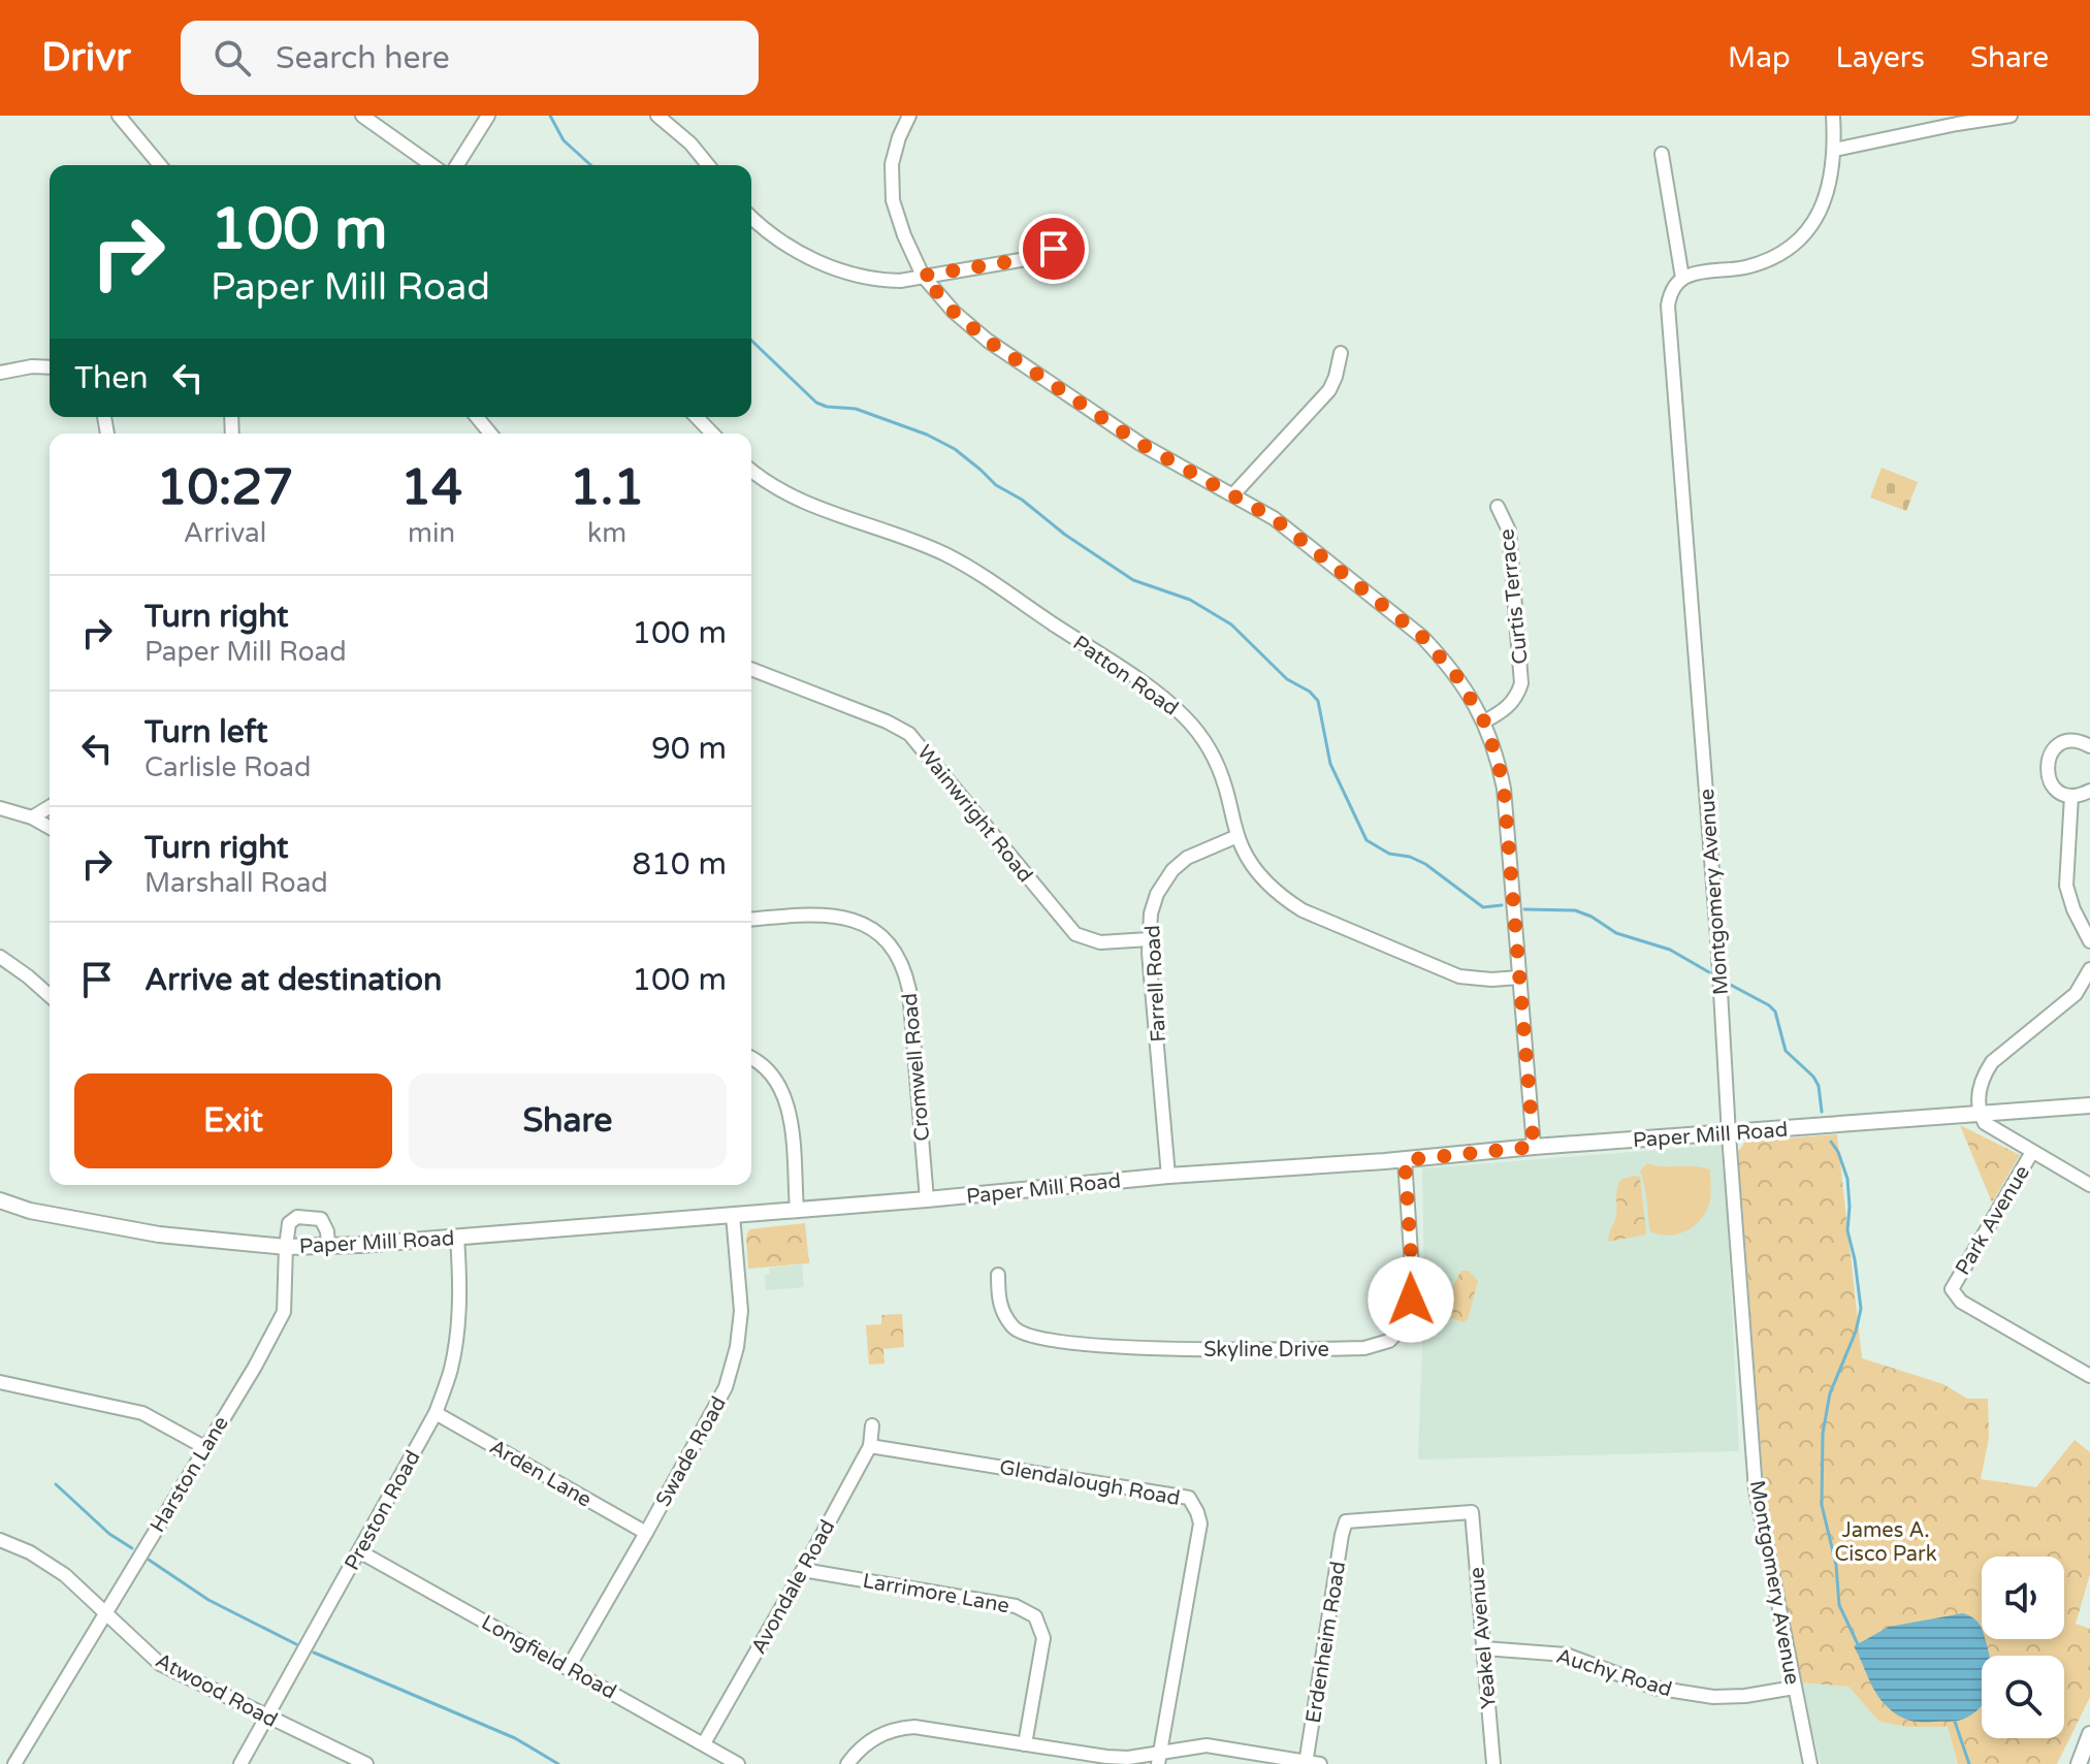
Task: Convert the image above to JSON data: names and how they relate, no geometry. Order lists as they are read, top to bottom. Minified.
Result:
{"streets":{"main road":["Paper Mill Road"],"street":["Curtis Terrace","Patton Road","Wainwright Road","Montgomery Avenue","Farrell Road","Cromwell Road","Park Avenue","Skyline Drive","Swade Road","Arden Lane","Harston Lane","Glendalough Road","Preston Road","Avondale Road","Larrimore Lane","Yeakel Avenue","Erdenheim Road","Longfield Road","Auchy Road","Atwood Road"]},"crossings":[["Patton Road","Farrell Road"],["Wainwright Road","Farrell Road"],["Montgomery Avenue","Paper Mill Road"],["Montgomery Avenue","Auchy Road"],["Farrell Road","Paper Mill Road"],["Cromwell Road","Paper Mill Road"],["Paper Mill Road","Skyline Drive"],["Paper Mill Road","Swade Road"],["Paper Mill Road","Harston Lane"],["Paper Mill Road","Preston Road"],["Swade Road","Arden Lane"],["Swade Road","Longfield Road"],["Arden Lane","Preston Road"],["Harston Lane","Atwood Road"],["Glendalough Road","Avondale Road"],["Preston Road","Longfield Road"],["Preston Road","Atwood Road"],["Avondale Road","Larrimore Lane"],["Avondale Road","Longfield Road"],["Yeakel Avenue","Erdenheim Road"],["Yeakel Avenue","Auchy Road"]],"parks":["James A. Cisco Park"],"page":{"header":"Drivr","search":"Search here","nav":["Map","Layers","Share"],"turn":["100 m","Paper Mill Road"],"then":"Then","eta":["10:27","Arrival","14","min","1.1","km"],"list":[{"name":"Turn right","note":"Paper Mill Road","value":"100 m"},{"name":"Turn left","note":"Carlisle Road","value":"90 m"},{"name":"Turn right","note":"Marshall Road","value":"810 m"},{"name":"Arrive at destination","value":"100 m"}],"buttons":["Exit","Share"]}}
